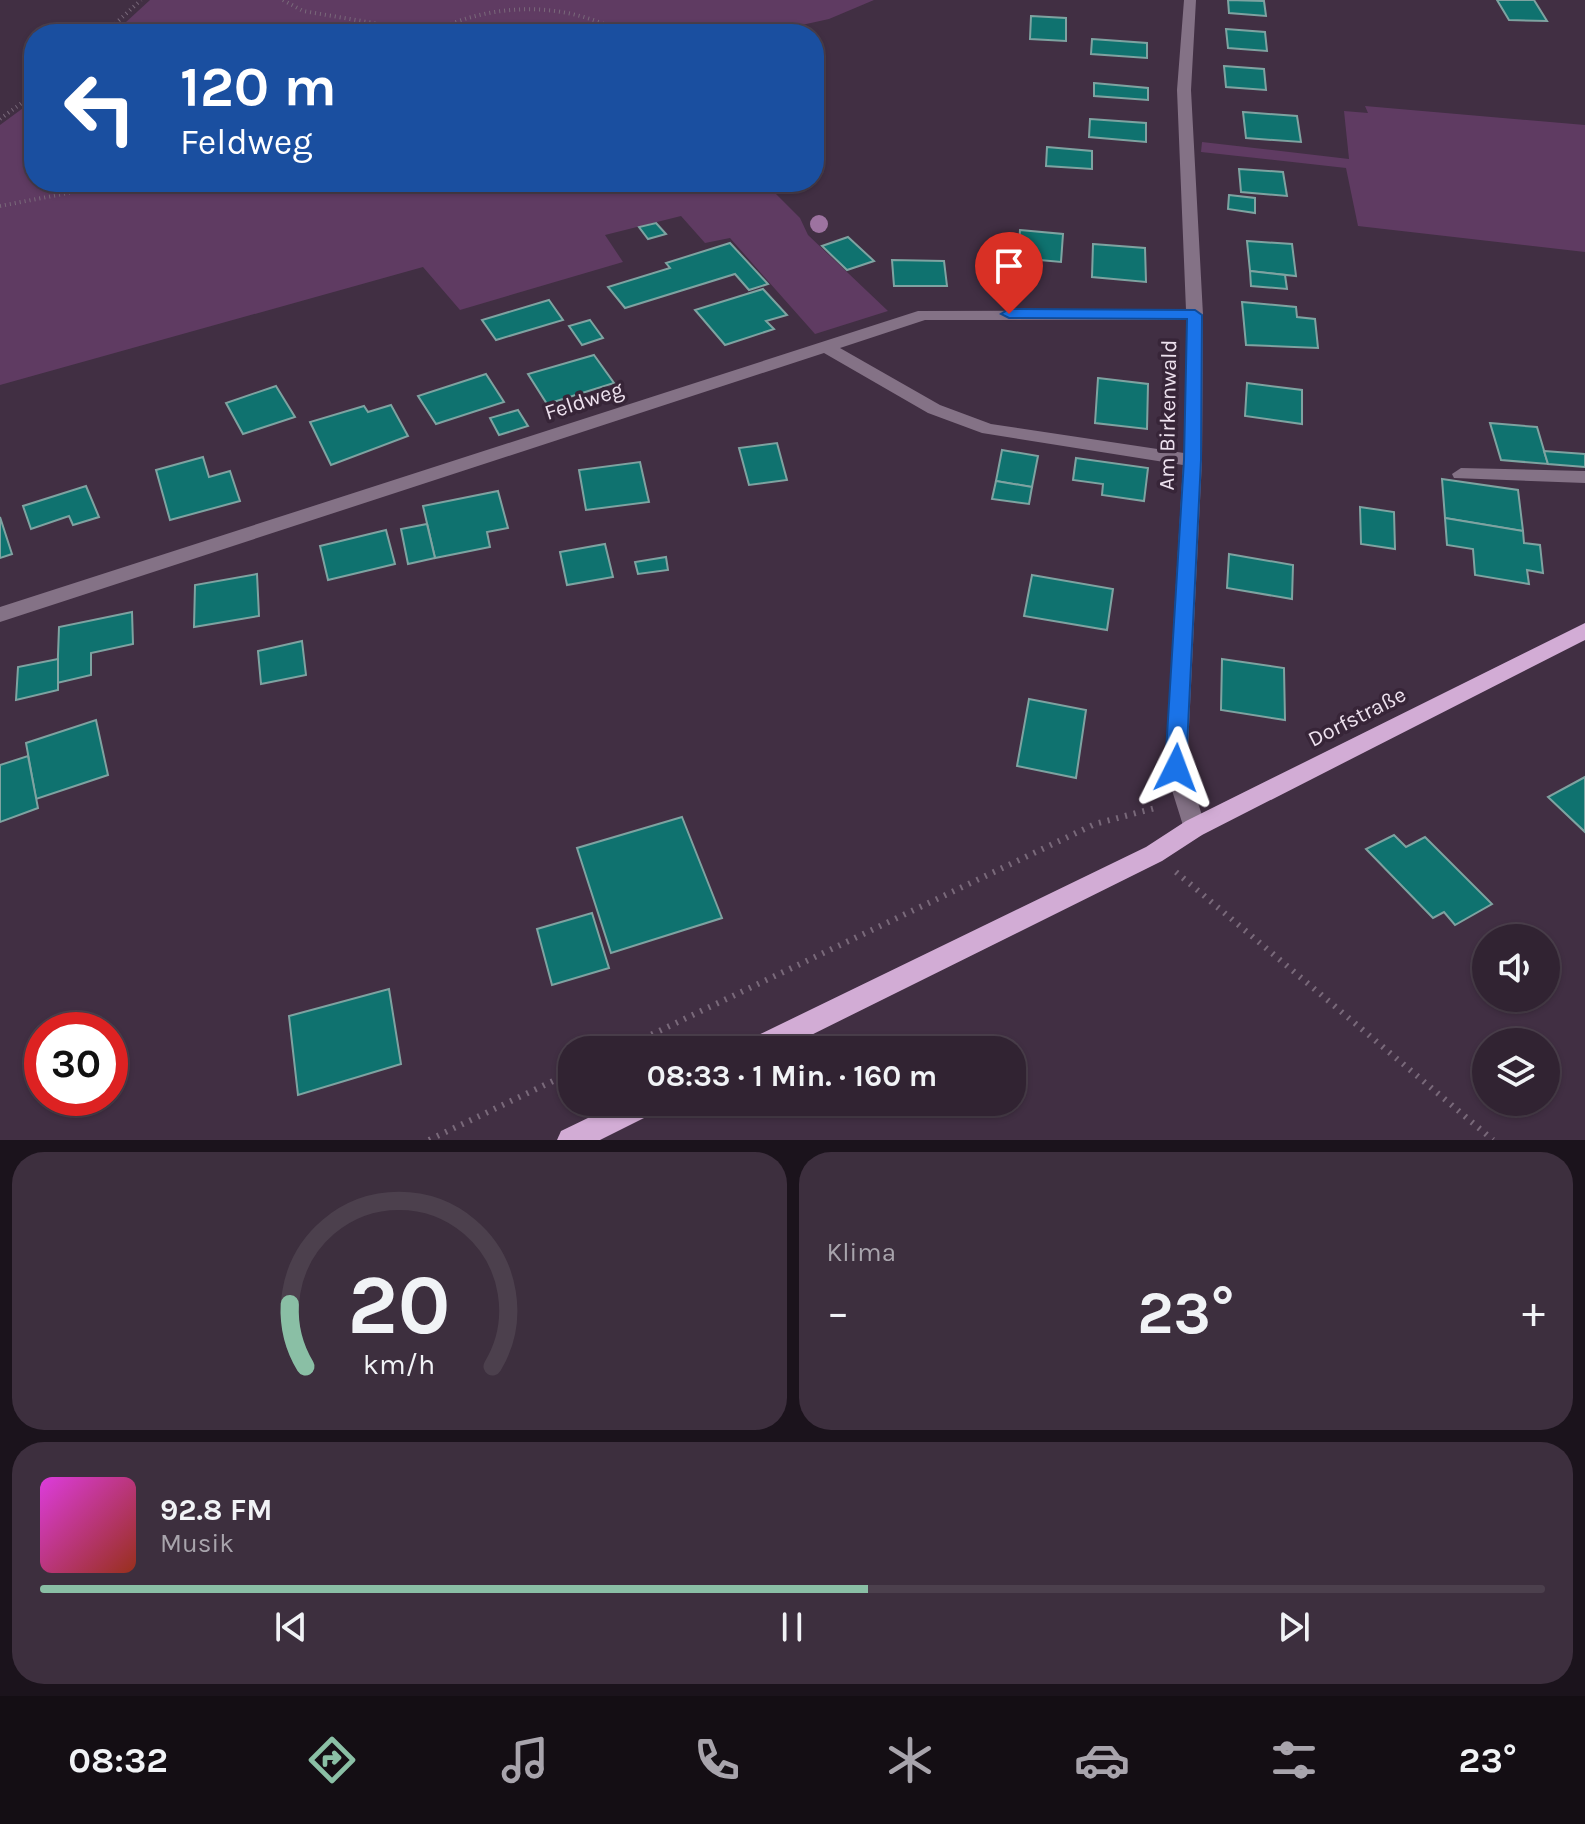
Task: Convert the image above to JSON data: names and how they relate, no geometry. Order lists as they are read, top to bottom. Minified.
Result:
{"streets":{"main road":["Dorfstraße"],"street":["Feldweg","Am Birkenwald"]},"crossings":[["Feldweg","Am Birkenwald"],["Am Birkenwald","Dorfstraße"]],"page":{"turn":["120 m","Feldweg"],"limit":"30","trip":"08:33 · 1 Min. · 160 m","tile":"Klima","heat":["−","23°","+"],"song":["92.8 FM","Musik"],"tabs":["08:32","23°"],"gauge":["20","km/h"]}}
